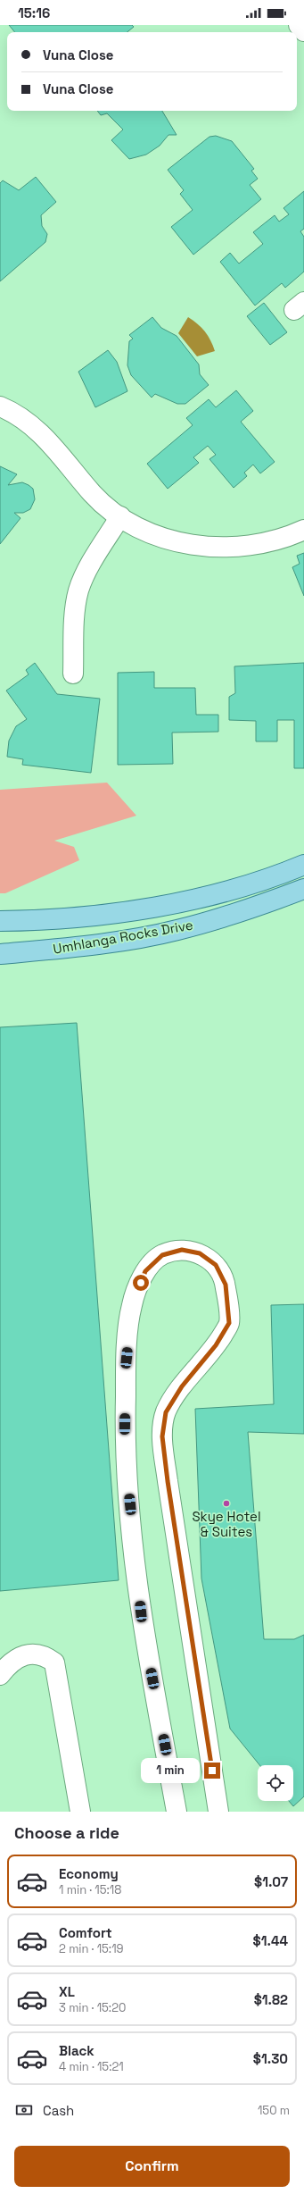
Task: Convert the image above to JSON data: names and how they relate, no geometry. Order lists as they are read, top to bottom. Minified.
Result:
{"streets":{"main road":["Umhlanga Rocks Drive"]},"places":["Skye Hotel & Suites"],"page":{"status":"15:16","banner":["Vuna Close","Vuna Close"],"bubble":"1 min","heading":"Choose a ride","list":[{"name":"Economy","note":"1 min · 15:18","value":"$1.07"},{"name":"Comfort","note":"2 min · 15:19","value":"$1.44"},{"name":"XL","note":"3 min · 15:20","value":"$1.82"},{"name":"Black","note":"4 min · 15:21","value":"$1.30"}],"pay":["Cash","150 m"],"buttons":"Confirm"}}
